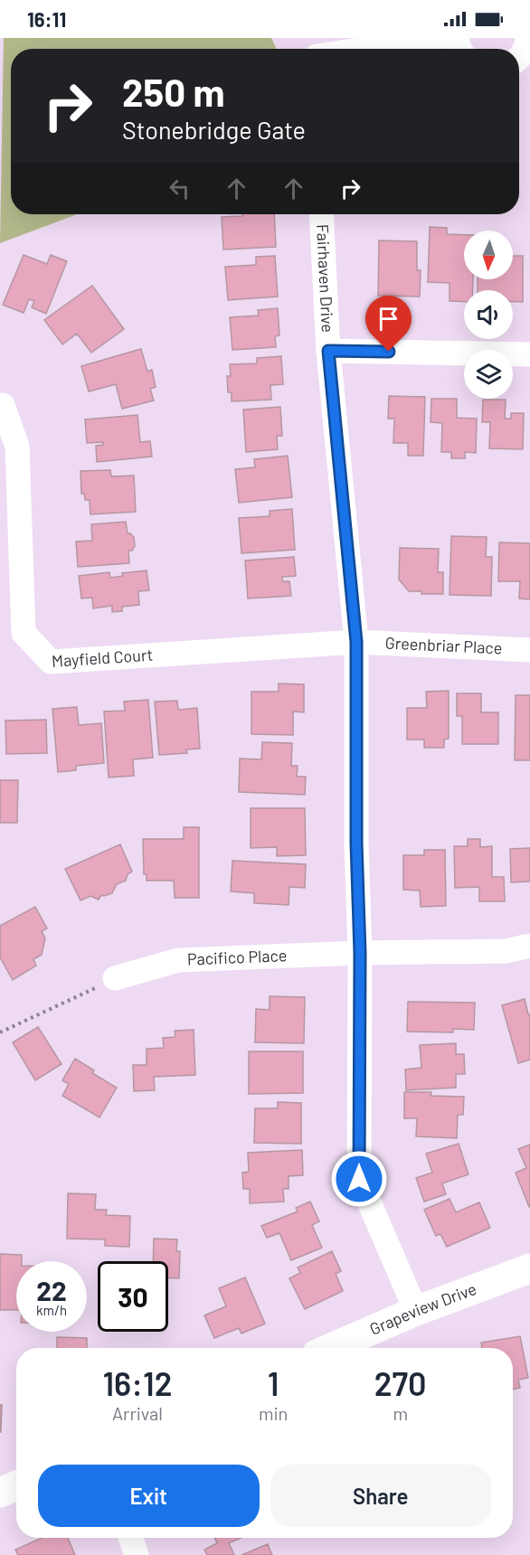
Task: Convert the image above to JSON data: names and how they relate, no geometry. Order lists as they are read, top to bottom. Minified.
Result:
{"streets":{"street":["Fairhaven Drive","Greenbriar Place","Mayfield Court","Pacifico Place","Grapeview Drive"]},"crossings":[["Fairhaven Drive","Greenbriar Place"],["Fairhaven Drive","Mayfield Court"],["Fairhaven Drive","Pacifico Place"],["Fairhaven Drive","Grapeview Drive"],["Greenbriar Place","Mayfield Court"]],"north":"bottom","page":{"status":"16:11","turn":["250 m","Stonebridge Gate"],"speed":"22 km/h","limit":"30","eta":["16:12","Arrival","1","min","270","m"],"buttons":["Exit","Share"]}}
